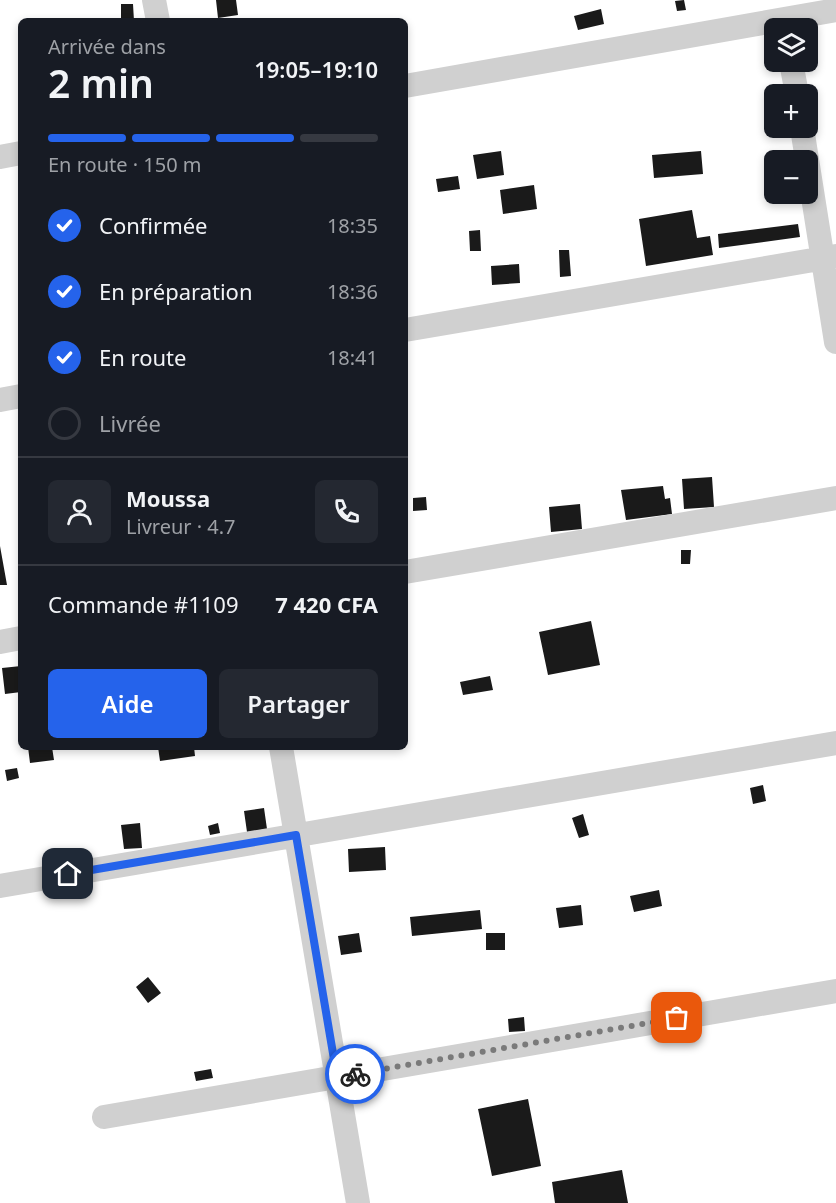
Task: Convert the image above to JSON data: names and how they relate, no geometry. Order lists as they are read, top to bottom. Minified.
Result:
{"page":{"map_buttons":["+","−"],"heading":["2 min","Arrivée dans","19:05–19:10"],"panel":["Moussa","Livreur · 4.7","Commande #1109","7 420 CFA"],"bar":"En route · 150 m","list":[["Confirmée","18:35"],["En préparation","18:36"],["En route","18:41"],"Livrée"],"buttons":["Aide","Partager"]}}
